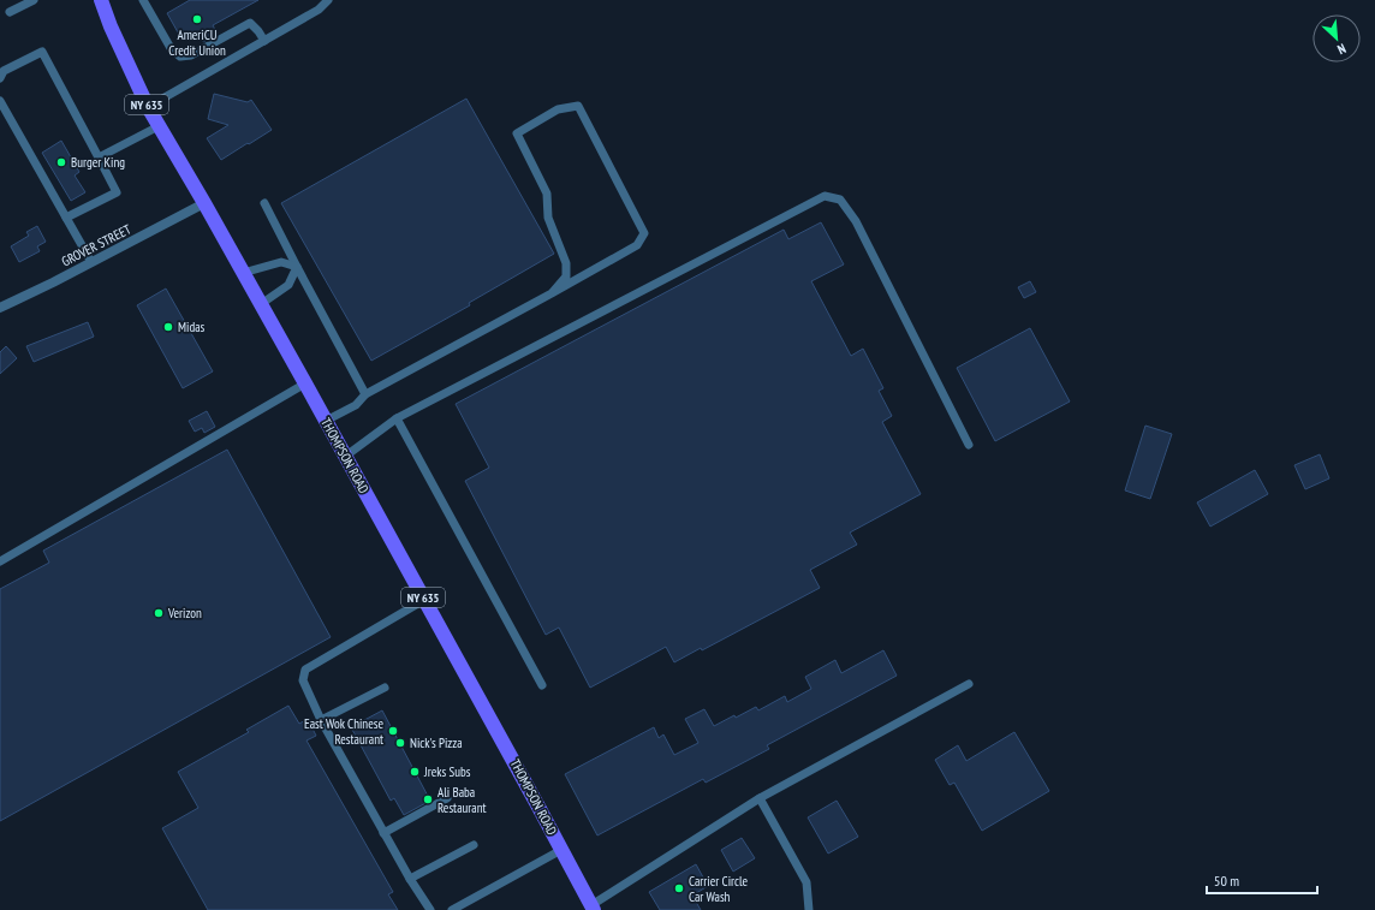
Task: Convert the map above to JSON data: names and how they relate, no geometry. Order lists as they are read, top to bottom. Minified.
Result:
{"streets":{"main road":["NY 635","THOMPSON ROAD"],"street":["GROVER STREET"]},"crossings":[["GROVER STREET","THOMPSON ROAD"]],"places":["AmeriCU Credit Union","Burger King","Midas","Verizon","East Wok Chinese Restaurant","Nick's Pizza","Jreks Subs","Ali Baba Restaurant","Carrier Circle Car Wash"],"scale_bar":"50 m","north":"bottom right"}
